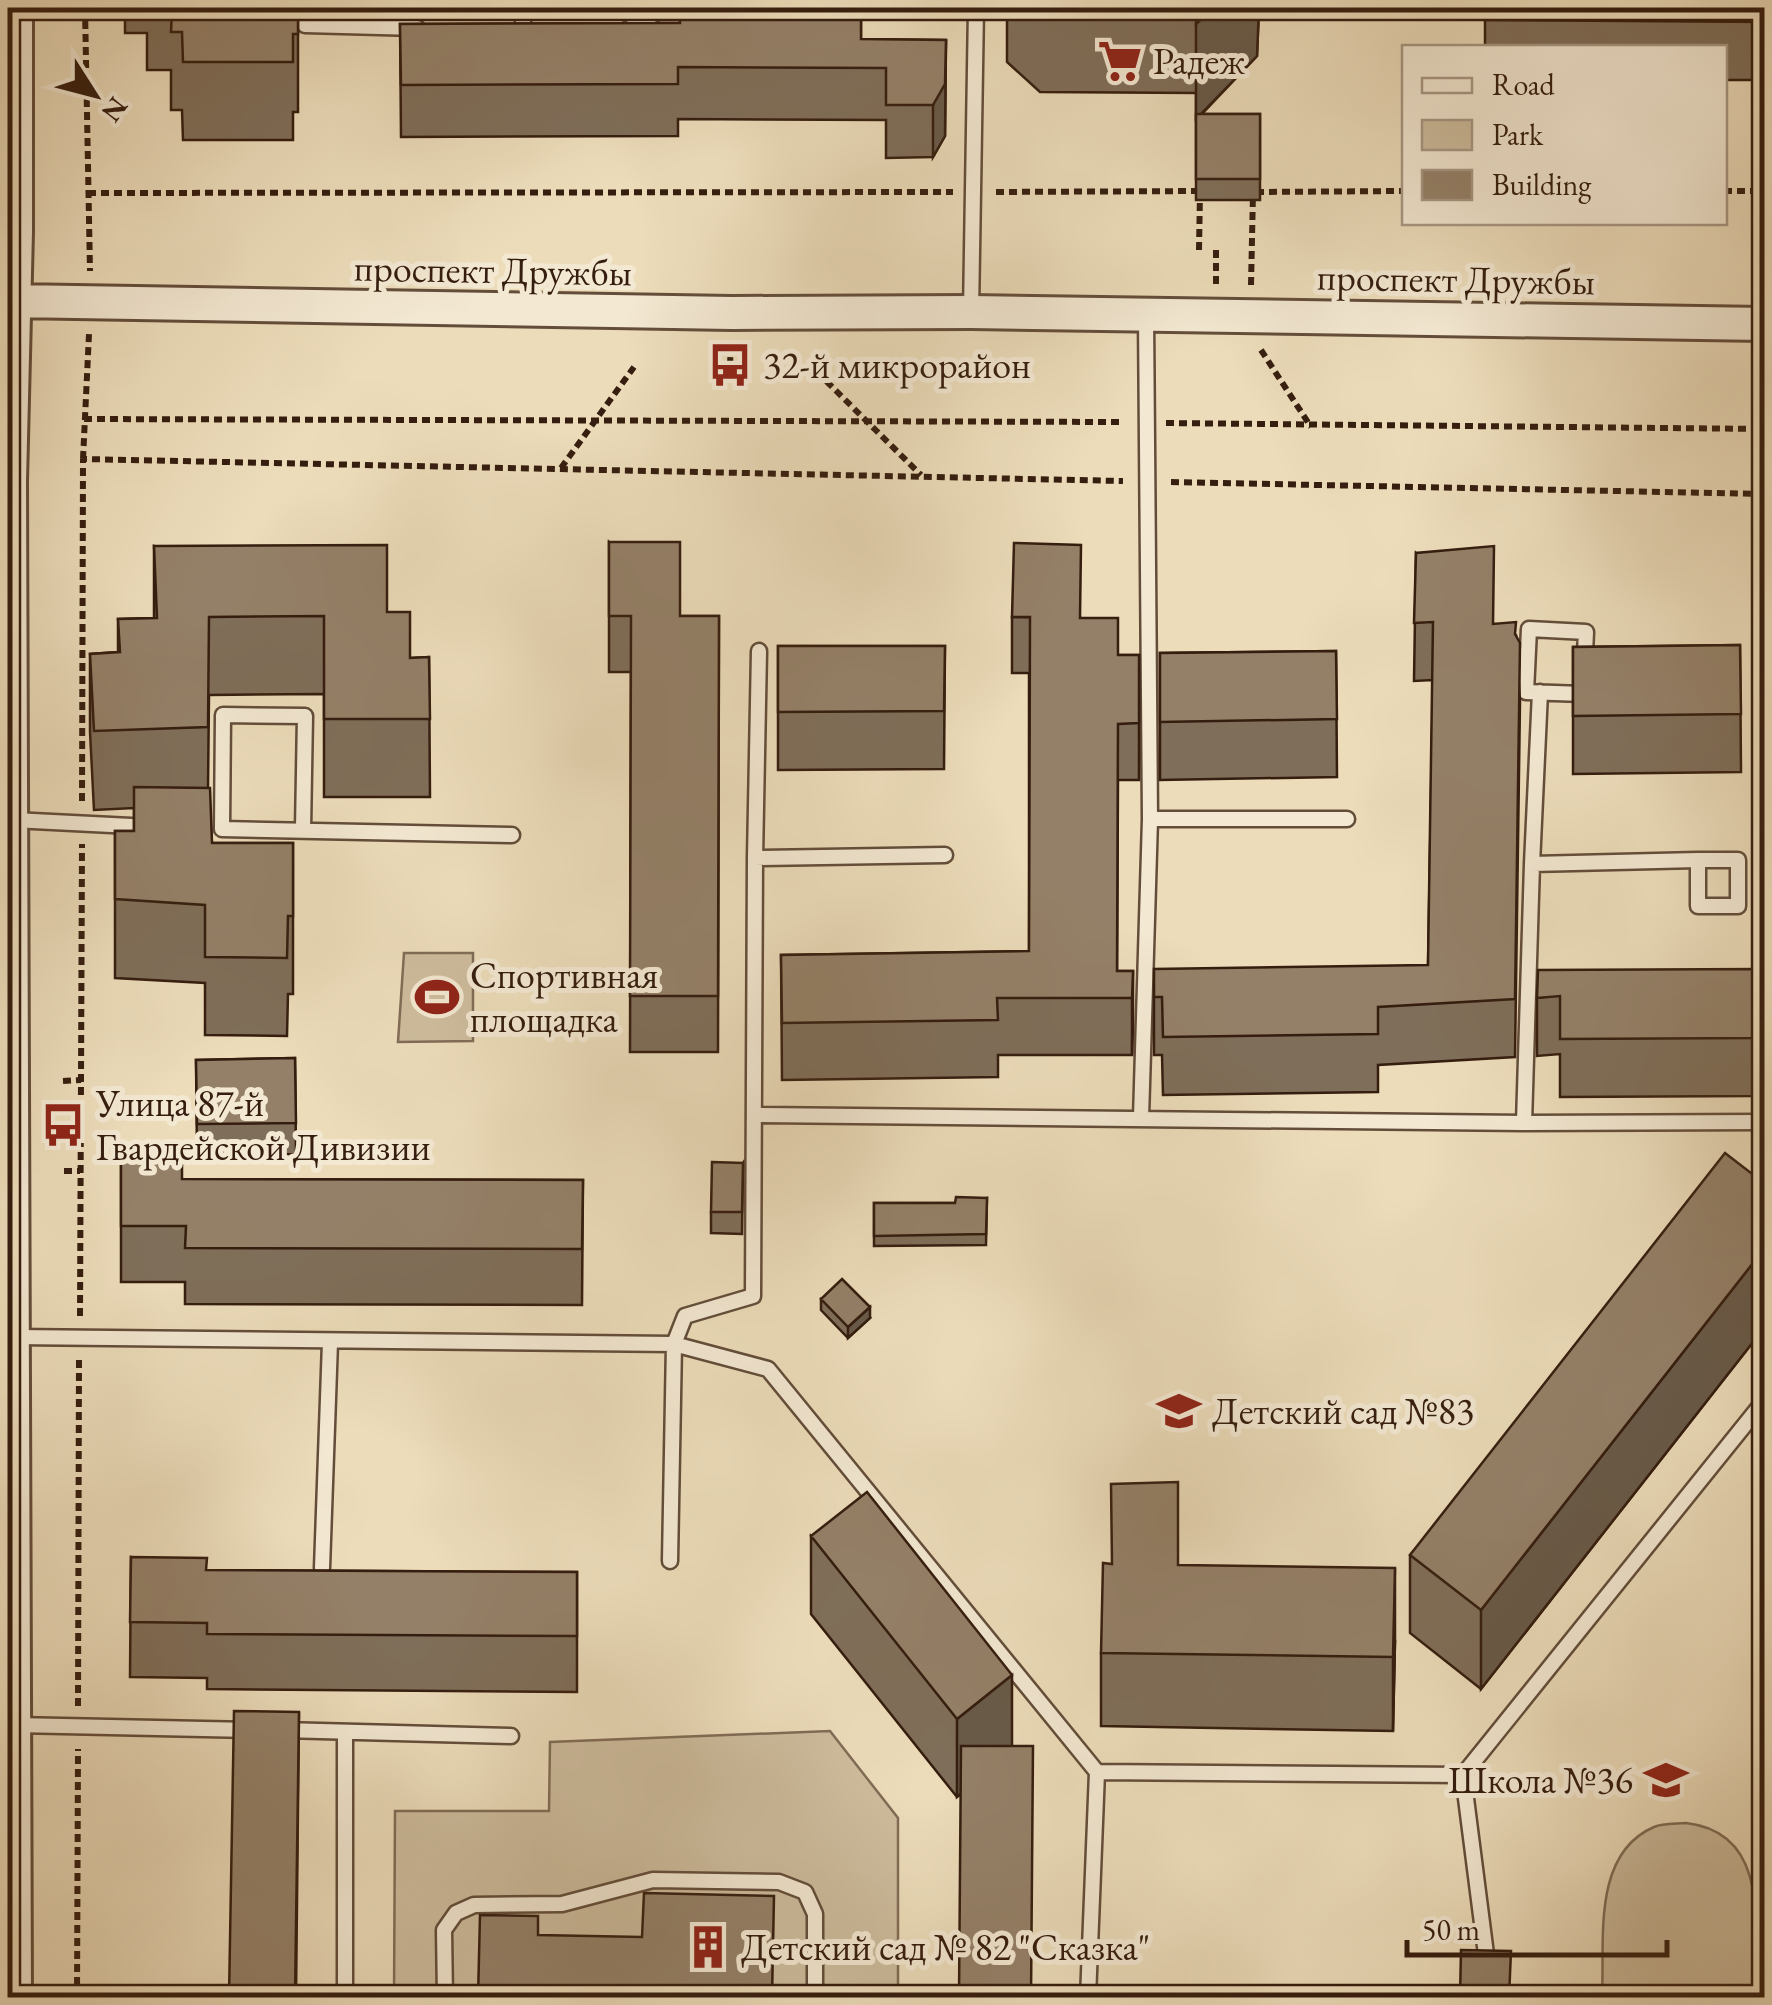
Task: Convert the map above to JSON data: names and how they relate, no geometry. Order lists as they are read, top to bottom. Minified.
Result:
{"streets":{"street":["проспект Дружбы"]},"places":{"supermarket":["Радеж"],"bus stop":["32-й микрорайон","Улица 87-й Гвардейской Дивизии"],"sports":["Спортивная площадка"],"school or university":["Детский сад №83","Школа №36"],"building":["Детский сад № 82 \"Сказка\""]},"legend":["Road","Park","Building"],"scale_bar":"50 m","north":"bottom right"}
